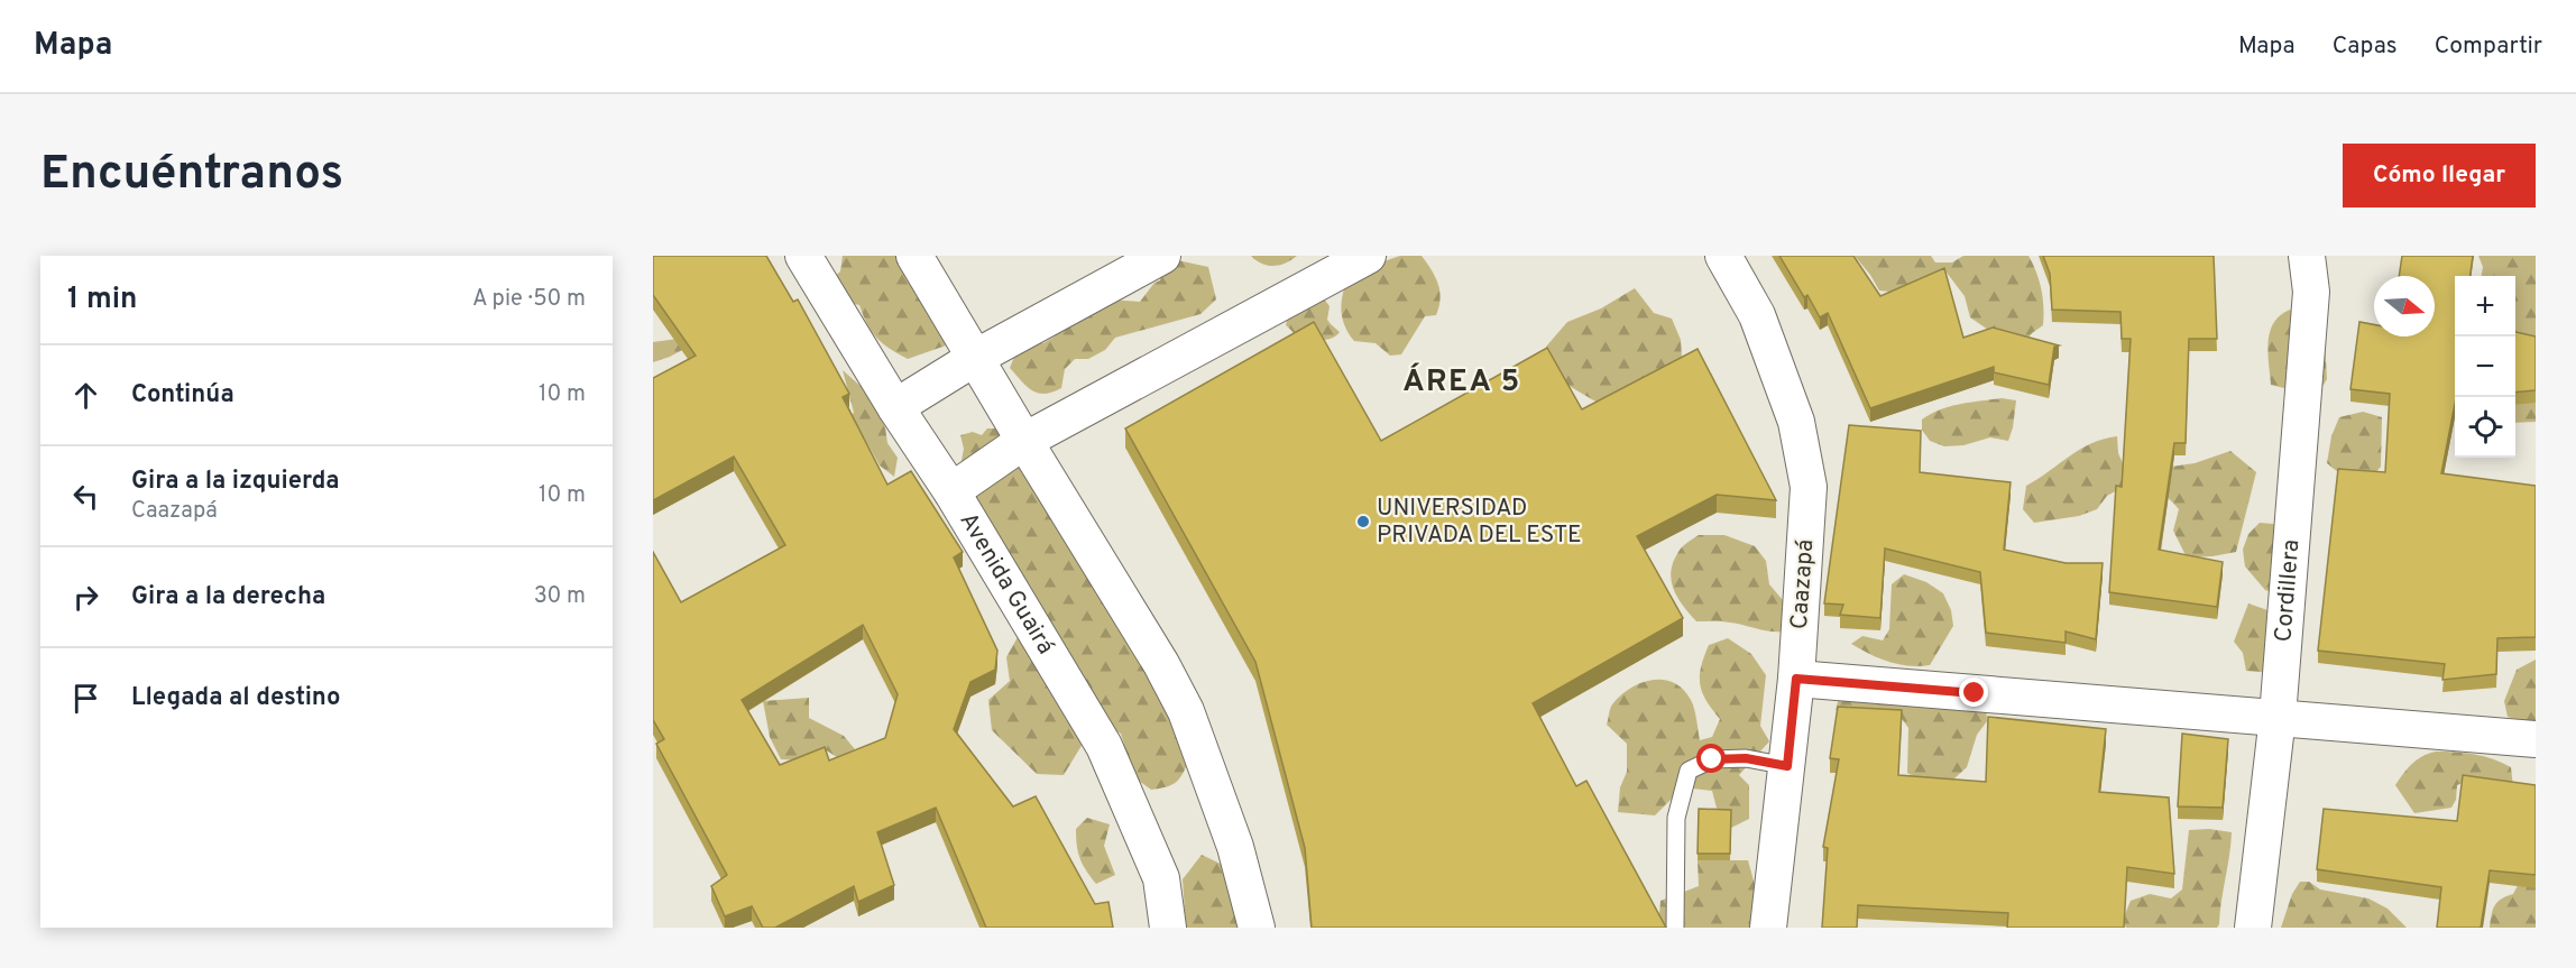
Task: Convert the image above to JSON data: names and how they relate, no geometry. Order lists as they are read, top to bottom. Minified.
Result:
{"streets":{"street":["Avenida Guairá","Caazapá","Cordillera"]},"districts":["ÁREA 5"],"places":["UNIVERSIDAD PRIVADA DEL ESTE"],"north":"right","page":{"header":"Mapa","nav":["Mapa","Capas","Compartir"],"buttons":"Cómo llegar","title":"Encuéntranos","heading":["1 min","A pie · 50 m"],"map_buttons":["+","−"],"list":[["Continúa","10 m"],["Gira a la izquierda","Caazapá","10 m"],["Gira a la derecha","30 m"],"Llegada al destino"]}}
